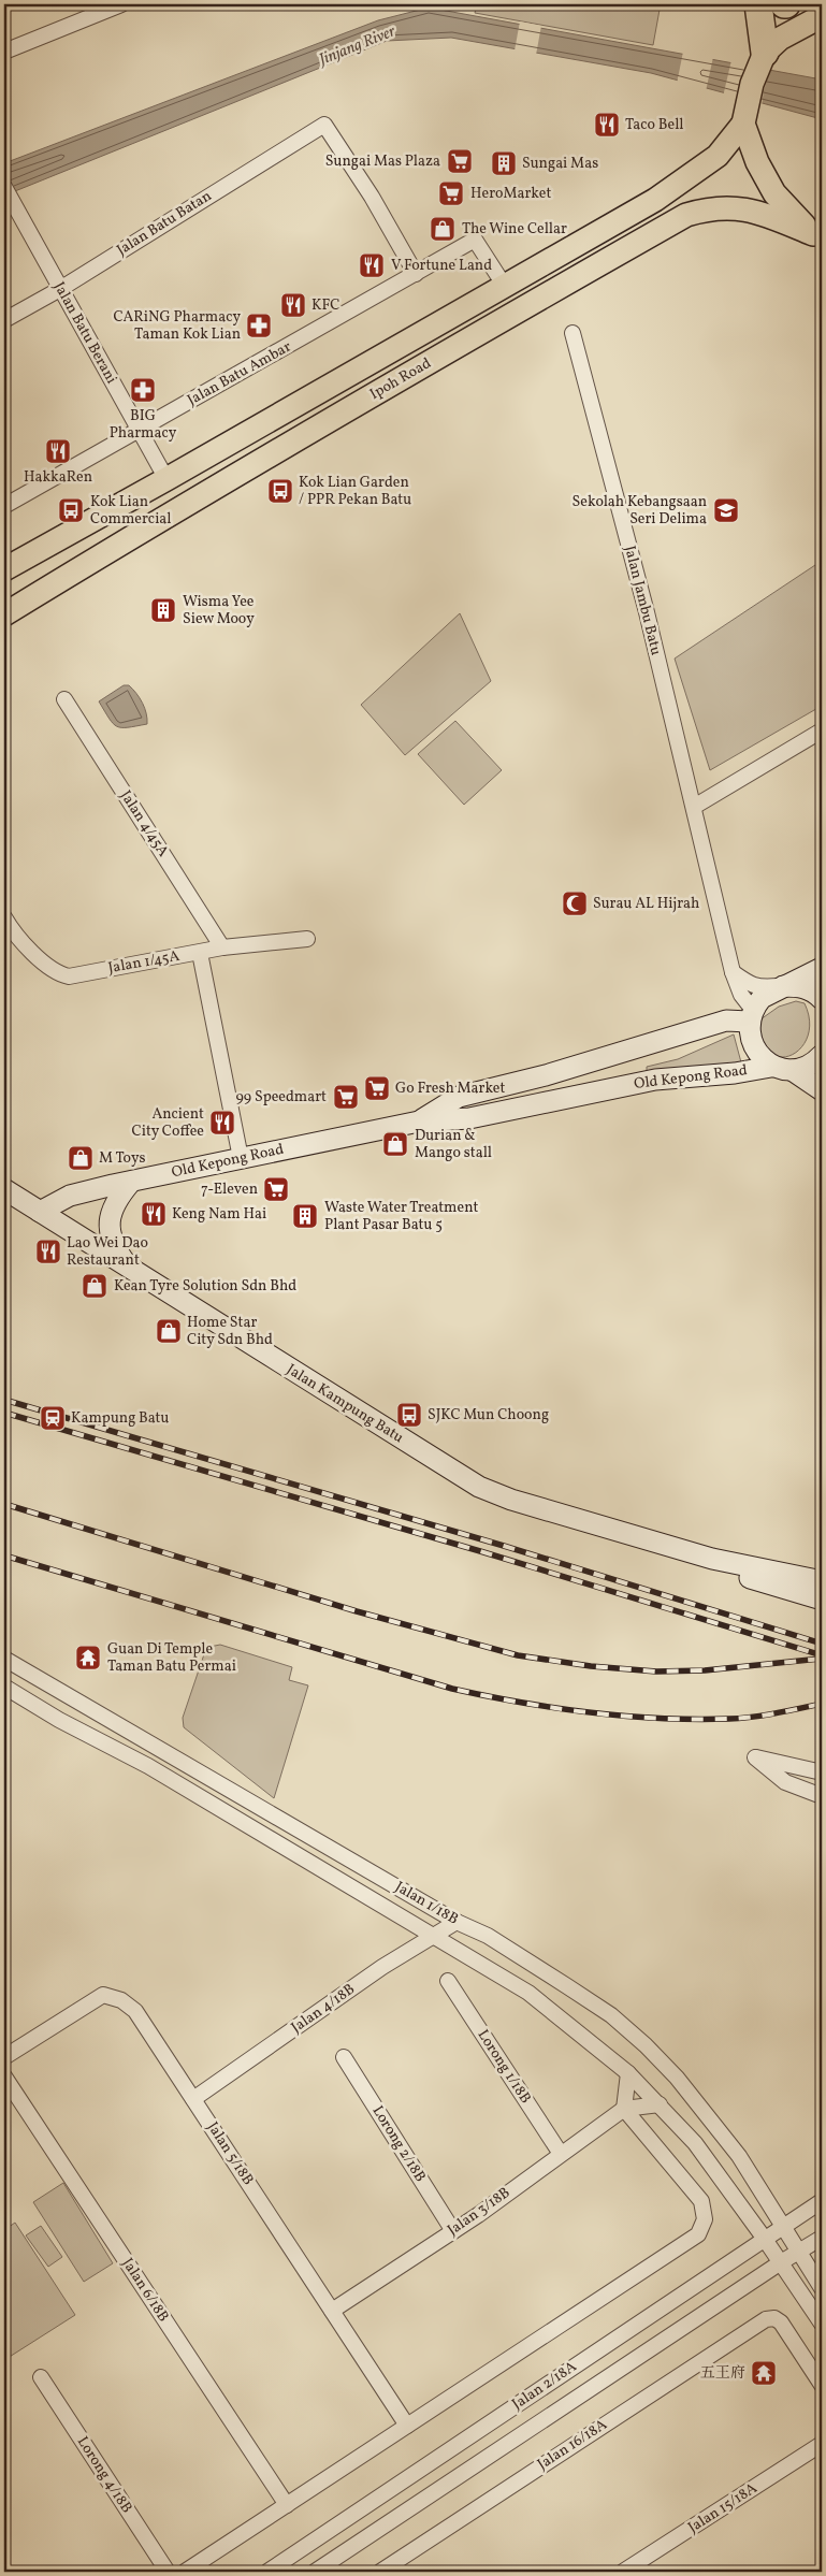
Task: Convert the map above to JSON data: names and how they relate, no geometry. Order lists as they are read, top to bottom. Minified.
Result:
{"streets":{"main road":["Ipoh Road"],"street":["Jalan Batu Batan","Jalan Batu Berani","Jalan Batu Ambar","Jalan Jambu Batu","Jalan 4/45A","Jalan 1/45A","Old Kepong Road","Jalan Kampung Batu","Jalan 1/18B","Jalan 4/18B","Lorong 1/18B","Lorong 2/18B","Jalan 5/18B","Jalan 3/18B","Jalan 6/18B","Jalan 2/18A","Jalan 16/18A","Lorong 4/18B","Jalan 15/18A"]},"crossings":[["Jalan Batu Batan","Jalan Batu Berani"],["Jalan Batu Batan","Jalan Batu Ambar"],["Jalan Batu Berani","Jalan Batu Ambar"],["Jalan Batu Berani","Ipoh Road"],["Jalan Batu Ambar","Ipoh Road"],["Jalan Jambu Batu","Old Kepong Road"],["Jalan 4/45A","Jalan 1/45A"],["Old Kepong Road","Jalan Kampung Batu"],["Jalan 1/18B","Jalan 4/18B"],["Jalan 1/18B","Jalan 2/18A"],["Jalan 4/18B","Jalan 5/18B"],["Lorong 1/18B","Jalan 3/18B"],["Lorong 2/18B","Jalan 3/18B"],["Jalan 5/18B","Jalan 3/18B"]],"water":["Jinjang River"],"places":{"restaurant":["Taco Bell","V Fortune Land","KFC","HakkaRen","Ancient City Coffee","Keng Nam Hai","Lao Wei Dao Restaurant"],"supermarket":["Sungai Mas Plaza","HeroMarket","Go Fresh Market","99 Speedmart","7-Eleven"],"building":["Sungai Mas","Wisma Yee Siew Mooy","Waste Water Treatment Plant Pasar Batu 5"],"shop":["The Wine Cellar","Durian & Mango stall","M Toys","Kean Tyre Solution Sdn Bhd","Home Star City Sdn Bhd"],"pharmacy":["CARiNG Pharmacy Taman Kok Lian","BIG Pharmacy"],"bus stop":["Kok Lian Garden / PPR Pekan Batu","Kok Lian Commercial","SJKC Mun Choong"],"school or university":["Sekolah Kebangsaan Seri Delima"],"mosque":["Surau AL Hijrah"],"station":["Kampung Batu"],"temple":["Guan Di Temple Taman Batu Permai","五王府"]}}
